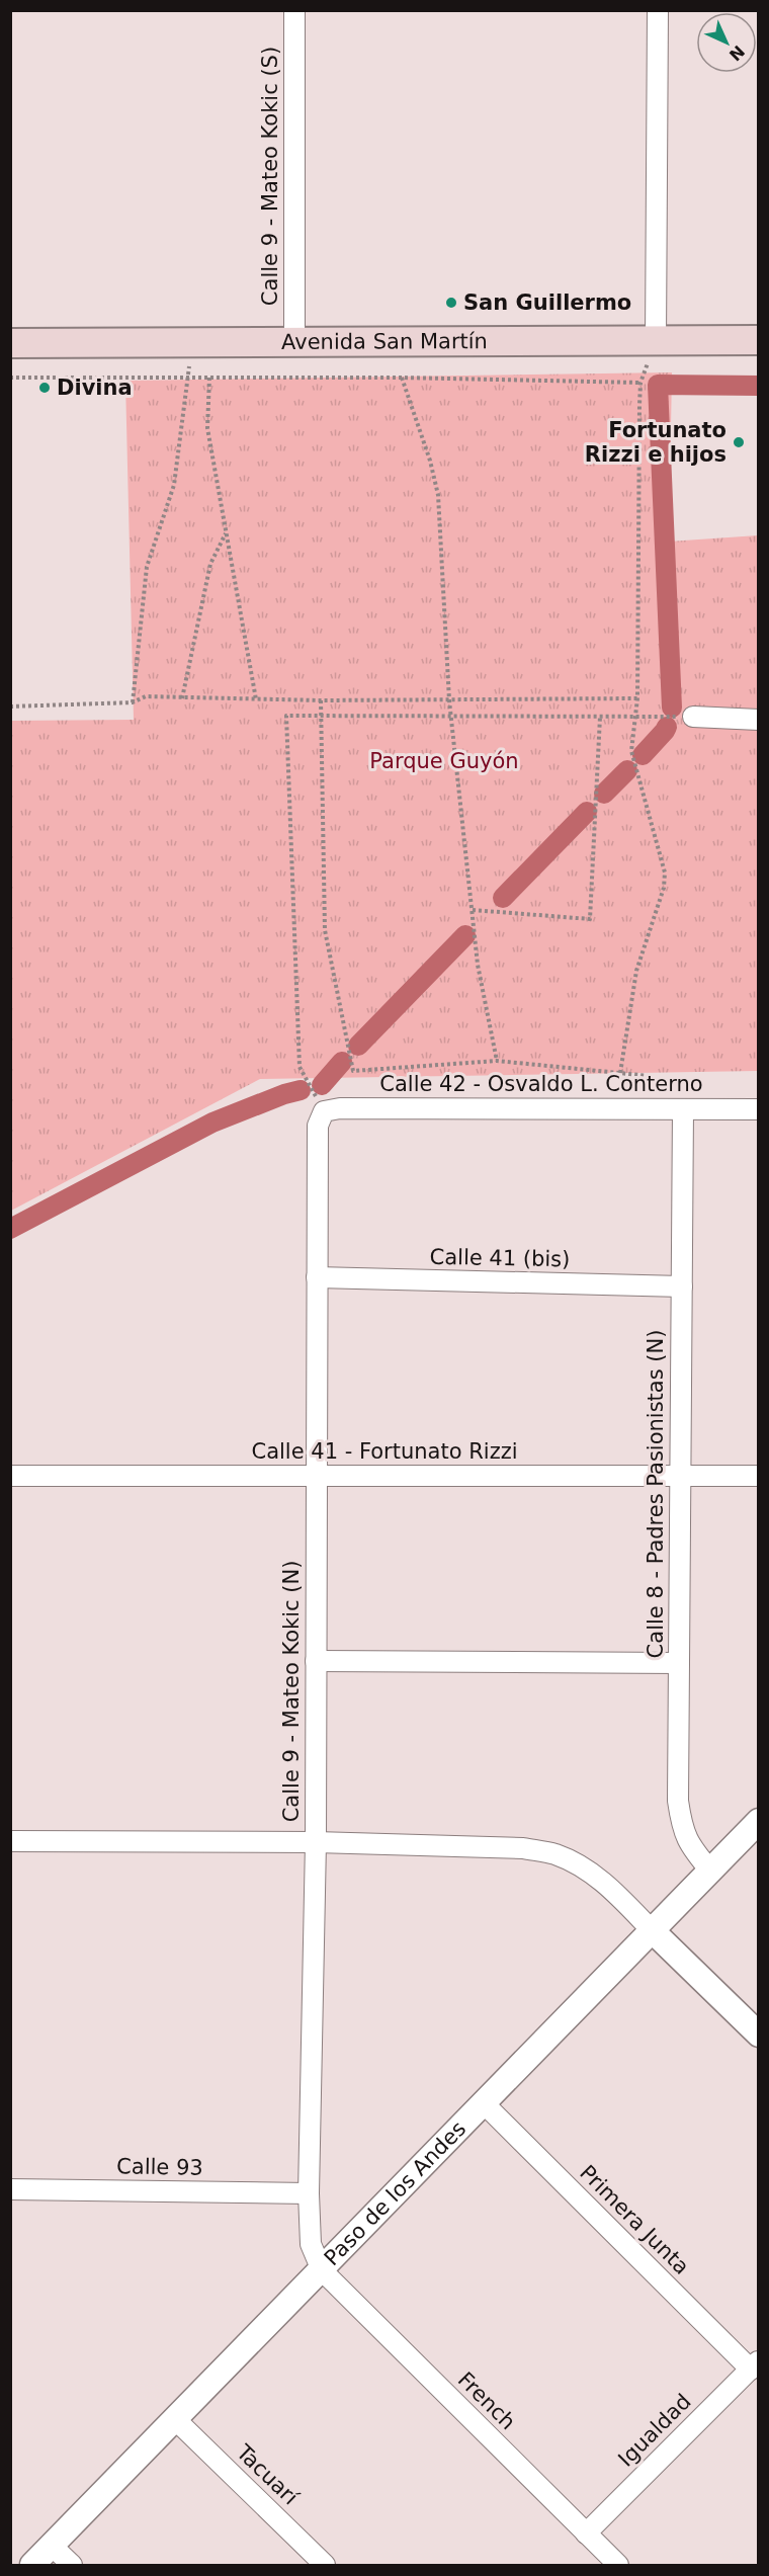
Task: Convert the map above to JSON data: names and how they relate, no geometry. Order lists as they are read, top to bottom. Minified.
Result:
{"streets":{"main road":["Avenida San Martín"],"street":["Calle 9 - Mateo Kokic (S)","Calle 42 - Osvaldo L. Conterno","Calle 41 (bis)","Calle 41 - Fortunato Rizzi","Calle 8 - Padres Pasionistas (N)","Calle 9 - Mateo Kokic (N)","Calle 93","Paso de los Andes","Primera Junta","French","Igualdad","Tacuarí"]},"crossings":[["Calle 9 - Mateo Kokic (S)","Avenida San Martín"],["Calle 42 - Osvaldo L. Conterno","Calle 8 - Padres Pasionistas (N)"],["Calle 42 - Osvaldo L. Conterno","Calle 9 - Mateo Kokic (N)"],["Calle 41 (bis)","Calle 8 - Padres Pasionistas (N)"],["Calle 41 (bis)","Calle 9 - Mateo Kokic (N)"],["Calle 41 - Fortunato Rizzi","Calle 8 - Padres Pasionistas (N)"],["Calle 41 - Fortunato Rizzi","Calle 9 - Mateo Kokic (N)"],["Calle 8 - Padres Pasionistas (N)","Paso de los Andes"],["Calle 9 - Mateo Kokic (N)","Calle 93"],["Calle 9 - Mateo Kokic (N)","Paso de los Andes"],["Calle 9 - Mateo Kokic (N)","French"],["Paso de los Andes","Primera Junta"],["Paso de los Andes","French"],["Paso de los Andes","Tacuarí"],["Primera Junta","Igualdad"],["French","Igualdad"]],"parks":["Parque Guyón"],"places":["San Guillermo","Divina","Fortunato Rizzi e hijos"],"north":"bottom right"}
